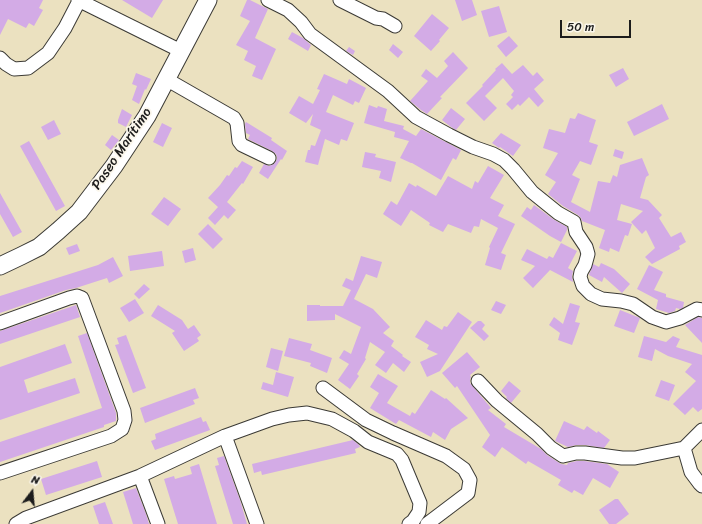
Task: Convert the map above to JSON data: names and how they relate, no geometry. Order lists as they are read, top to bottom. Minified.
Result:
{"streets":{"main road":["Paseo Marítimo"]},"scale_bar":"50 m","north":"top"}
